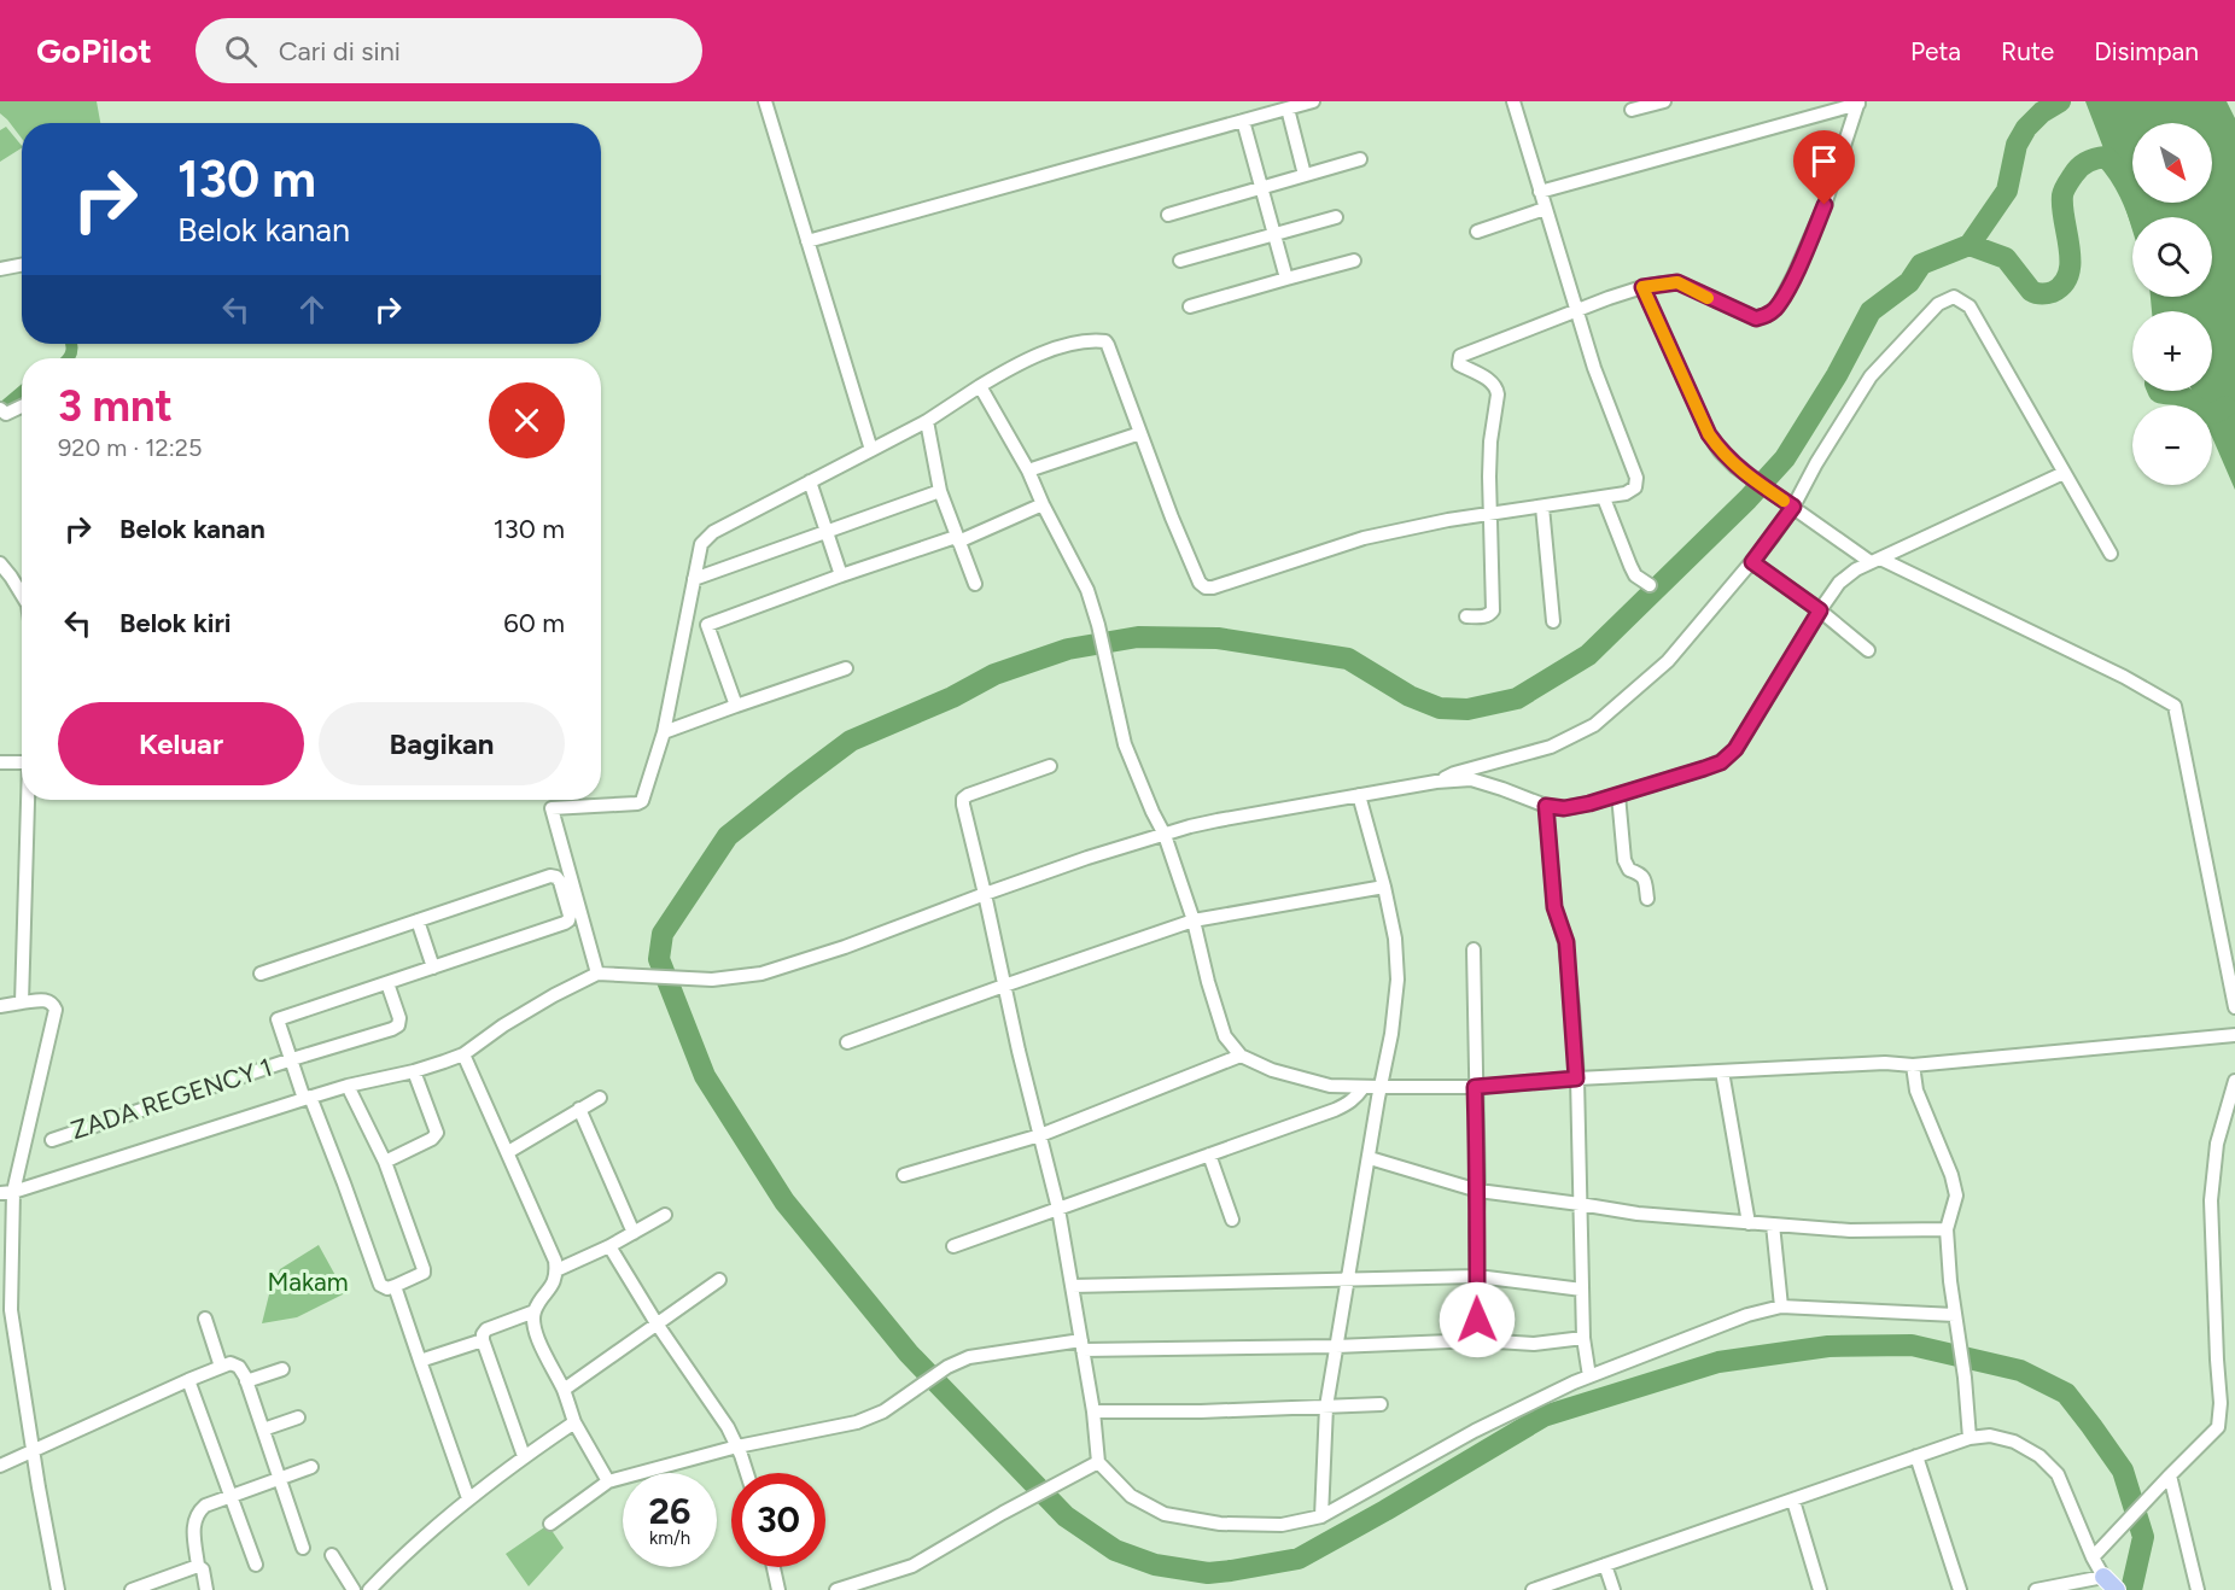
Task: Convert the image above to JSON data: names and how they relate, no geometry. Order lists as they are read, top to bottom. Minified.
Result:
{"streets":{"street":["ZADA REGENCY 1"]},"parks":["Makam"],"north":"bottom right","page":{"header":"GoPilot","search":"Cari di sini","nav":["Peta","Rute","Disimpan"],"map_buttons":["+","−"],"turn":["130 m","Belok kanan"],"heading":["3 mnt","920 m · 12:25"],"list":[{"name":"Belok kanan","value":"130 m"},{"name":"Belok kiri","value":"60 m"}],"buttons":["Keluar","Bagikan"],"speed":"26 km/h","limit":"30"}}
